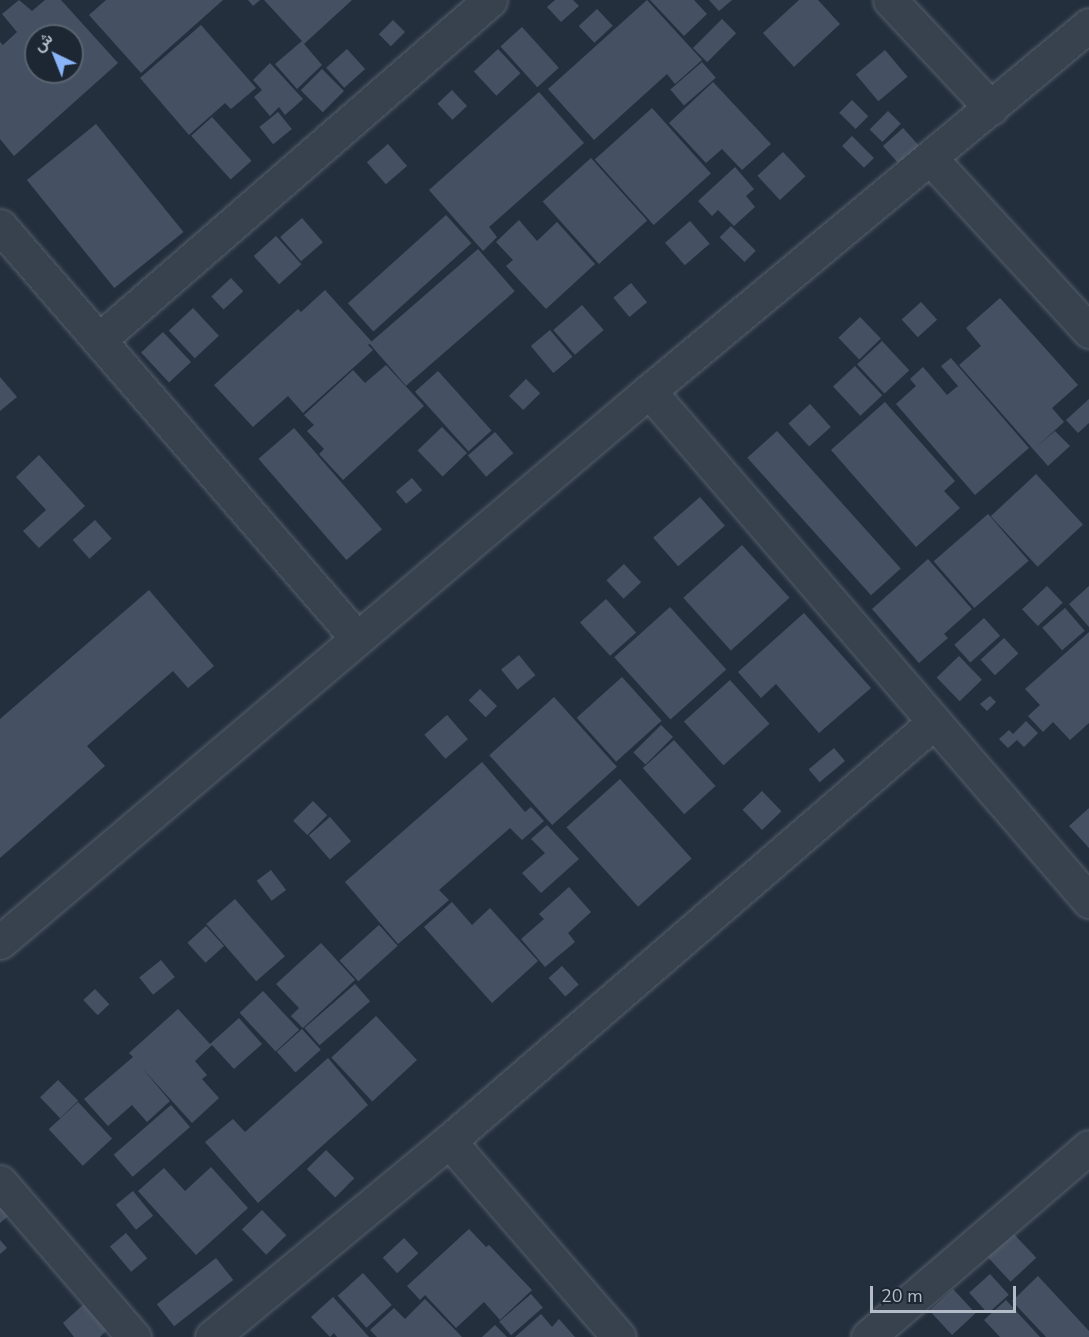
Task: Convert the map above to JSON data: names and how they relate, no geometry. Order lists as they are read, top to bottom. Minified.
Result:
{"scale_bar":"20 m","north":"top left"}
